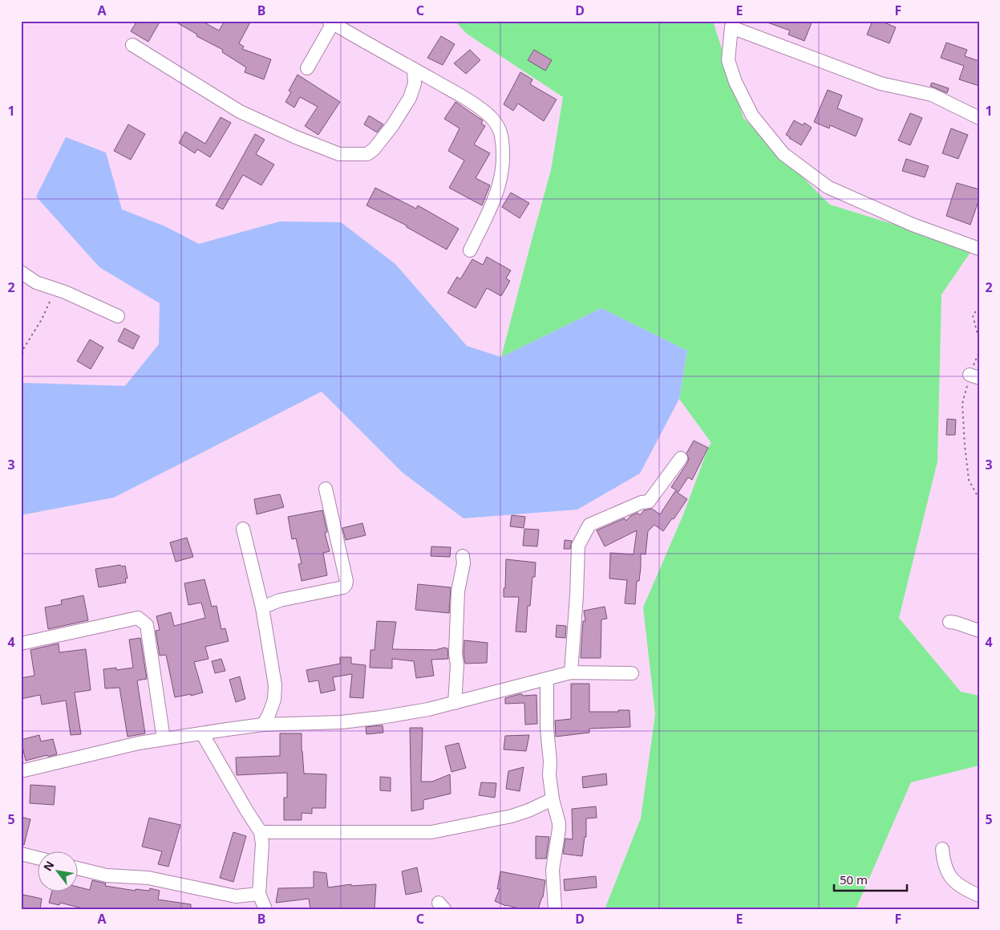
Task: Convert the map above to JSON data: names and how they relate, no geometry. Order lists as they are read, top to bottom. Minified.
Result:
{"scale_bar":"50 m","north":"top left","grid":{"columns":["A","B","C","D","E","F"],"rows":["1","2","3","4","5"]}}
